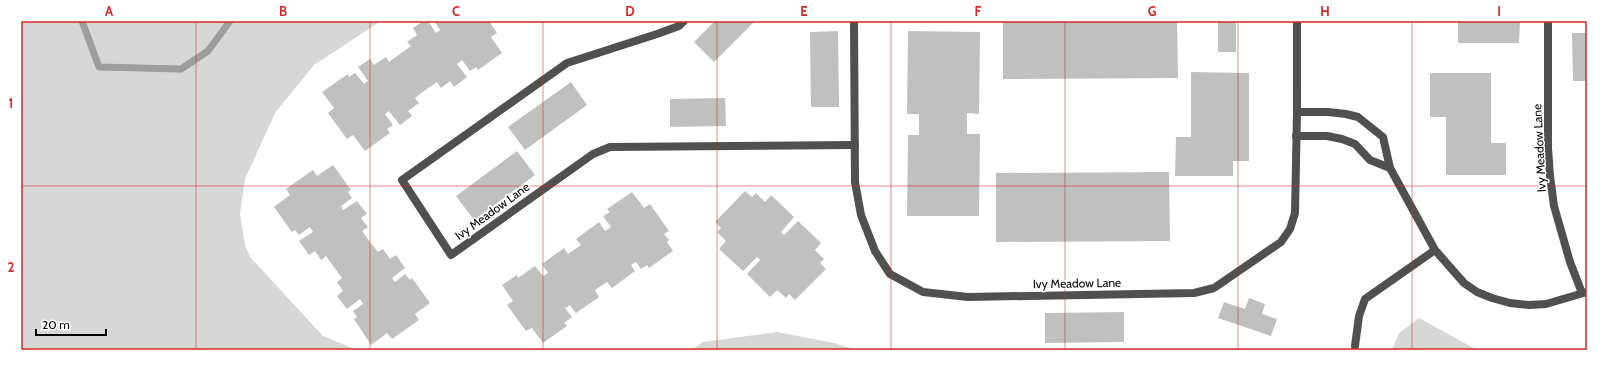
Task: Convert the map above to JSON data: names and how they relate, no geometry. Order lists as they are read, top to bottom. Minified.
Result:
{"streets":{"street":["Ivy Meadow Lane"]},"scale_bar":"20 m","grid":{"columns":["A","B","C","D","E","F","G","H","I"],"rows":["1","2"]}}
